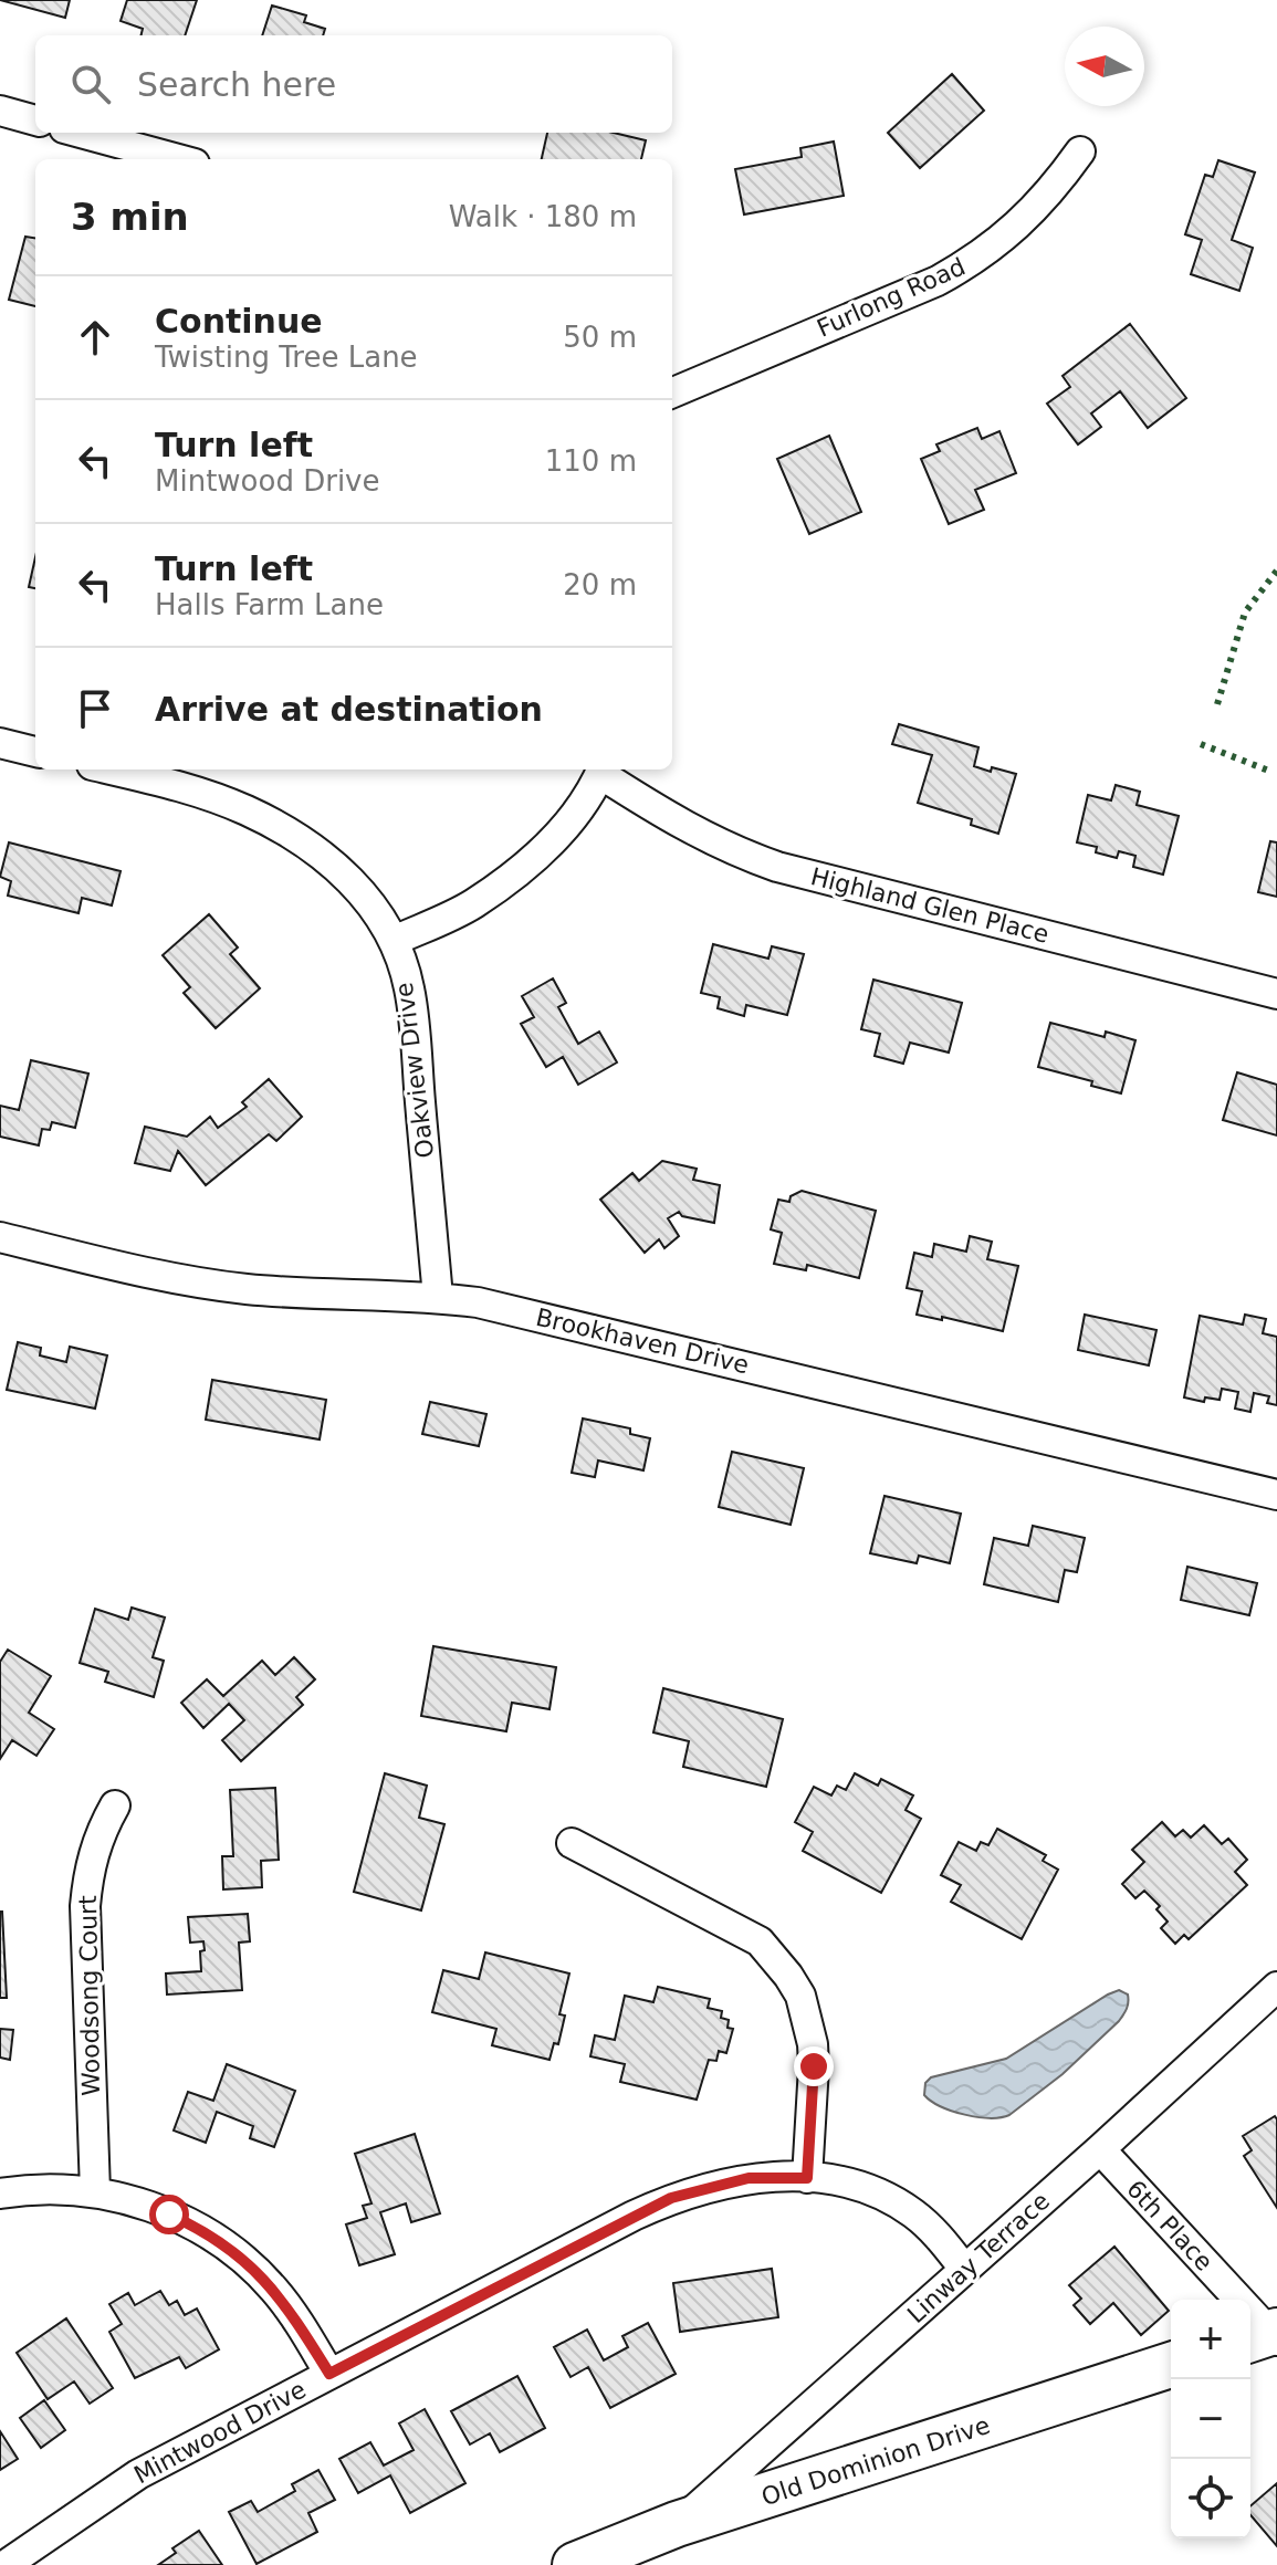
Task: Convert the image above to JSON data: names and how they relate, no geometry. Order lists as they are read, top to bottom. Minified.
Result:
{"streets":{"main road":["Old Dominion Drive"],"street":["Furlong Road","Highland Glen Place","Oakview Drive","Brookhaven Drive","Woodsong Court","6th Place","Linway Terrace","Mintwood Drive"]},"crossings":[["Oakview Drive","Brookhaven Drive"],["6th Place","Linway Terrace"],["Linway Terrace","Mintwood Drive"],["Linway Terrace","Old Dominion Drive"]],"north":"left","page":{"search":"Search here","heading":["3 min","Walk · 180 m"],"list":[["Continue","Twisting Tree Lane","50 m"],["Turn left","Mintwood Drive","110 m"],["Turn left","Halls Farm Lane","20 m"],"Arrive at destination"],"map_buttons":["+","−"]}}
